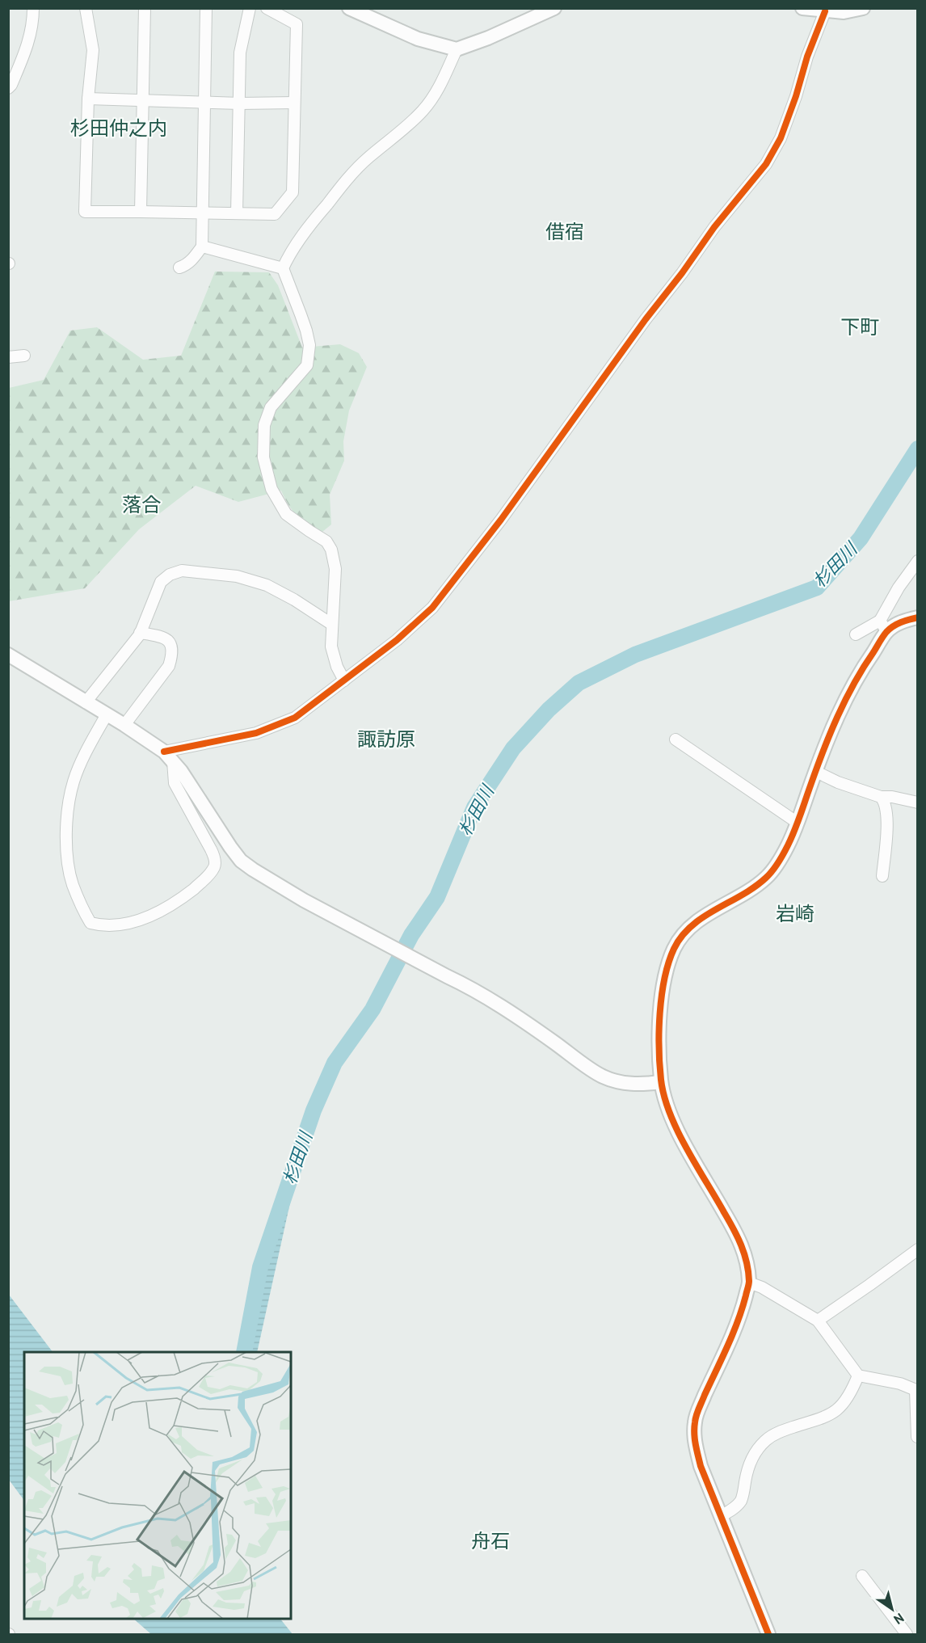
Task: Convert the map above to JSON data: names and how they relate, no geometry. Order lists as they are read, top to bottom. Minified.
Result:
{"districts":["杉田仲之内","借宿","下町","落合","諏訪原","岩崎","舟石"],"water":["杉田川"],"north":"bottom right"}
